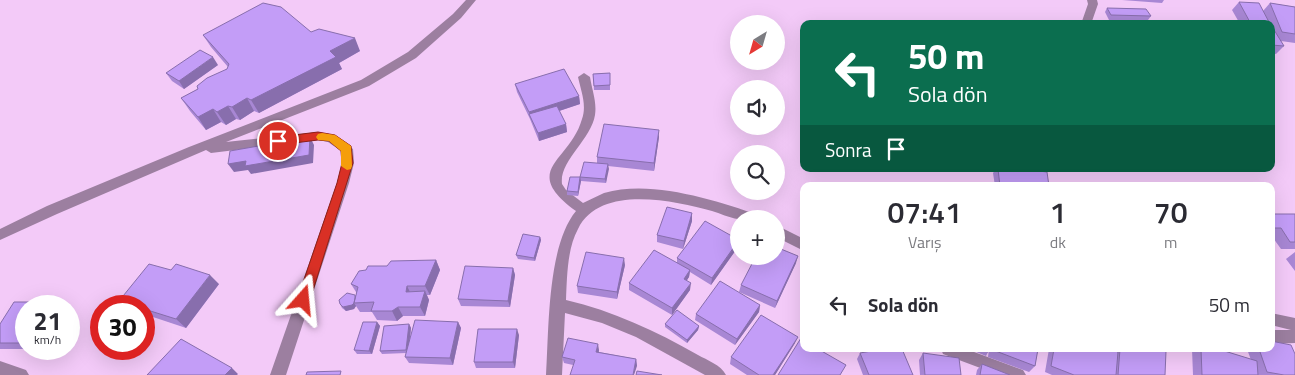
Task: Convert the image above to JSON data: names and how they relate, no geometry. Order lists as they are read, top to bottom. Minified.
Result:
{"north":"bottom left","page":{"map_buttons":"+","turn":["50 m","Sola dön"],"then":"Sonra","eta":["07:41","Varış","1","dk","70","m"],"list":[{"name":"Sola dön","value":"50 m"}],"speed":"21 km/h","limit":"30"}}
